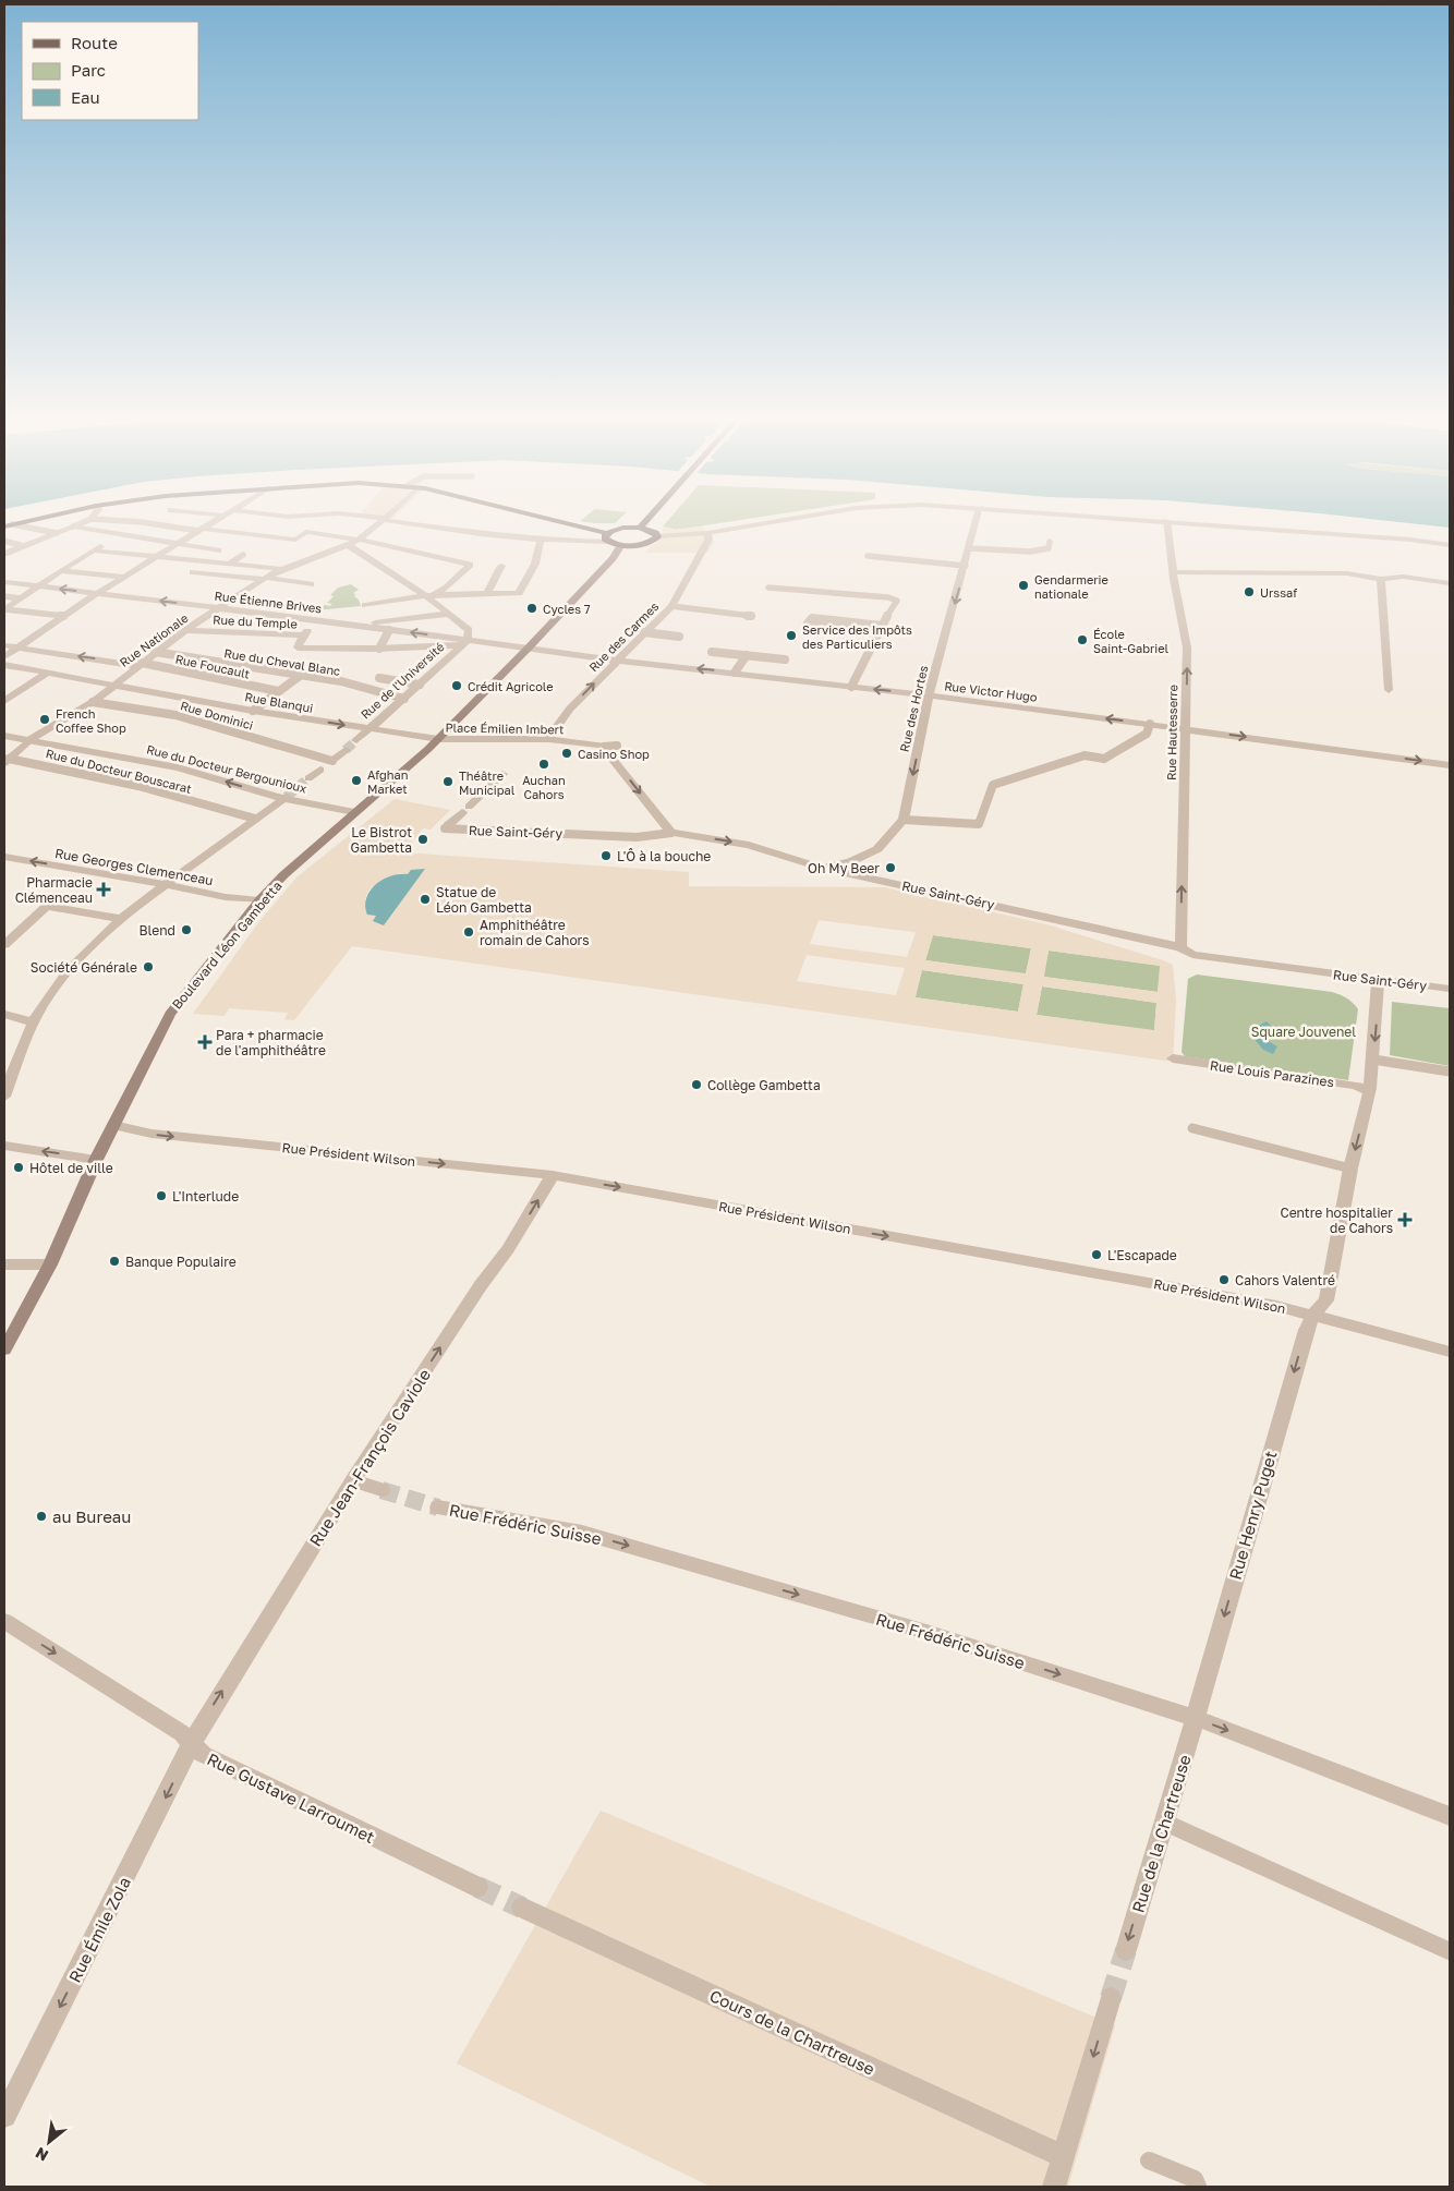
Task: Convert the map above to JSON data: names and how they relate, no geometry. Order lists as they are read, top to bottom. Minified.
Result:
{"streets":{"main road":["Boulevard Léon Gambetta"],"street":["Rue Étienne Brives","Rue du Temple","Rue des Carmes","Rue Nationale","Rue de l'Université","Rue Victor Hugo","Rue Blanqui","Rue des Hortes","Place Émilien Imbert","Rue Hautesserre","Rue du Docteur Bergounioux","Rue Saint-Géry","Rue Georges Clemenceau","Rue Louis Parazines","Rue Président Wilson","Rue Jean-François Caviole","Rue Henry Puget","Rue Frédéric Suisse","Rue Gustave Larroumet","Rue de la Chartreuse","Rue Émile Zola","Cours de la Chartreuse"],"lane":["Rue du Cheval Blanc","Rue Foucault","Rue Dominici","Rue du Docteur Bouscarat"]},"crossings":[["Rue Étienne Brives","Rue du Temple"],["Rue Étienne Brives","Rue Nationale"],["Rue Étienne Brives","Rue de l'Université"],["Rue Étienne Brives","Rue Victor Hugo"],["Rue Étienne Brives","Boulevard Léon Gambetta"],["Rue du Temple","Rue Nationale"],["Rue des Carmes","Rue Victor Hugo"],["Rue des Carmes","Place Émilien Imbert"],["Rue Nationale","Rue du Cheval Blanc"],["Rue Nationale","Rue Foucault"],["Rue Nationale","Rue Blanqui"],["Rue Nationale","Rue Dominici"],["Rue Nationale","Rue du Docteur Bergounioux"],["Rue Nationale","Rue du Docteur Bouscarat"],["Rue du Cheval Blanc","Rue de l'Université"],["Rue de l'Université","Rue Blanqui"],["Rue Victor Hugo","Rue des Hortes"],["Rue Victor Hugo","Rue Hautesserre"],["Rue Victor Hugo","Boulevard Léon Gambetta"],["Rue Blanqui","Place Émilien Imbert"],["Rue Blanqui","Boulevard Léon Gambetta"],["Place Émilien Imbert","Boulevard Léon Gambetta"],["Rue Hautesserre","Rue Saint-Géry"],["Rue du Docteur Bergounioux","Boulevard Léon Gambetta"],["Rue Saint-Géry","Rue Henry Puget"],["Rue Georges Clemenceau","Boulevard Léon Gambetta"],["Boulevard Léon Gambetta","Rue Président Wilson"],["Rue Louis Parazines","Rue Henry Puget"],["Rue Président Wilson","Rue Jean-François Caviole"],["Rue Président Wilson","Rue Henry Puget"],["Rue Jean-François Caviole","Rue Gustave Larroumet"],["Rue Jean-François Caviole","Rue Émile Zola"],["Rue Henry Puget","Rue Frédéric Suisse"],["Rue Henry Puget","Rue de la Chartreuse"],["Rue Frédéric Suisse","Rue de la Chartreuse"],["Rue Gustave Larroumet","Rue Émile Zola"]],"one_way":["Rue des Hortes","Rue Hautesserre","Rue Georges Clemenceau","Rue Président Wilson","Rue Jean-François Caviole","Rue Henry Puget","Rue Frédéric Suisse","Rue Gustave Larroumet","Rue de la Chartreuse","Rue Émile Zola"],"parks":["Square Jouvenel"],"places":{"other":["Gendarmerie nationale","Urssaf","Cycles 7","Service des Impôts des Particuliers","École Saint-Gabriel","Crédit Agricole","French Coffee Shop","Casino Shop","Auchan Cahors","Afghan Market","Théâtre Municipal","Le Bistrot Gambetta","L'Ô à la bouche","Oh My Beer","Statue de Léon Gambetta","Blend","Amphithéâtre romain de Cahors","Société Générale","Collège Gambetta","Hôtel de ville","L'Interlude","L'Escapade","Banque Populaire","Cahors Valentré","au Bureau"],"health":["Pharmacie Clémenceau","Para + pharmacie de l'amphithéâtre","Centre hospitalier de Cahors"]},"legend":["Route","Parc","Eau"],"north":"bottom left"}
